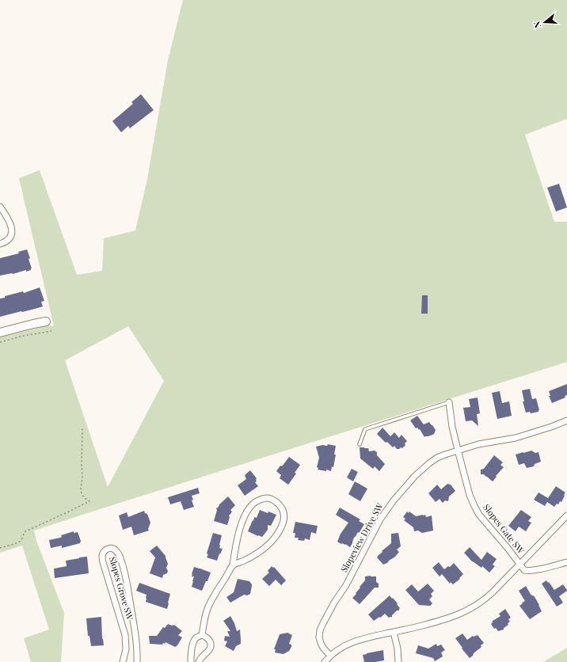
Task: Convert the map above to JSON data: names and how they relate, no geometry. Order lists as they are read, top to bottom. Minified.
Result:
{"streets":{"street":["Slopes Gate SW","Slopeview Drive SW","Slopes Grove SW"]},"crossings":[["Slopes Gate SW","Slopeview Drive SW"]],"north":"left"}
